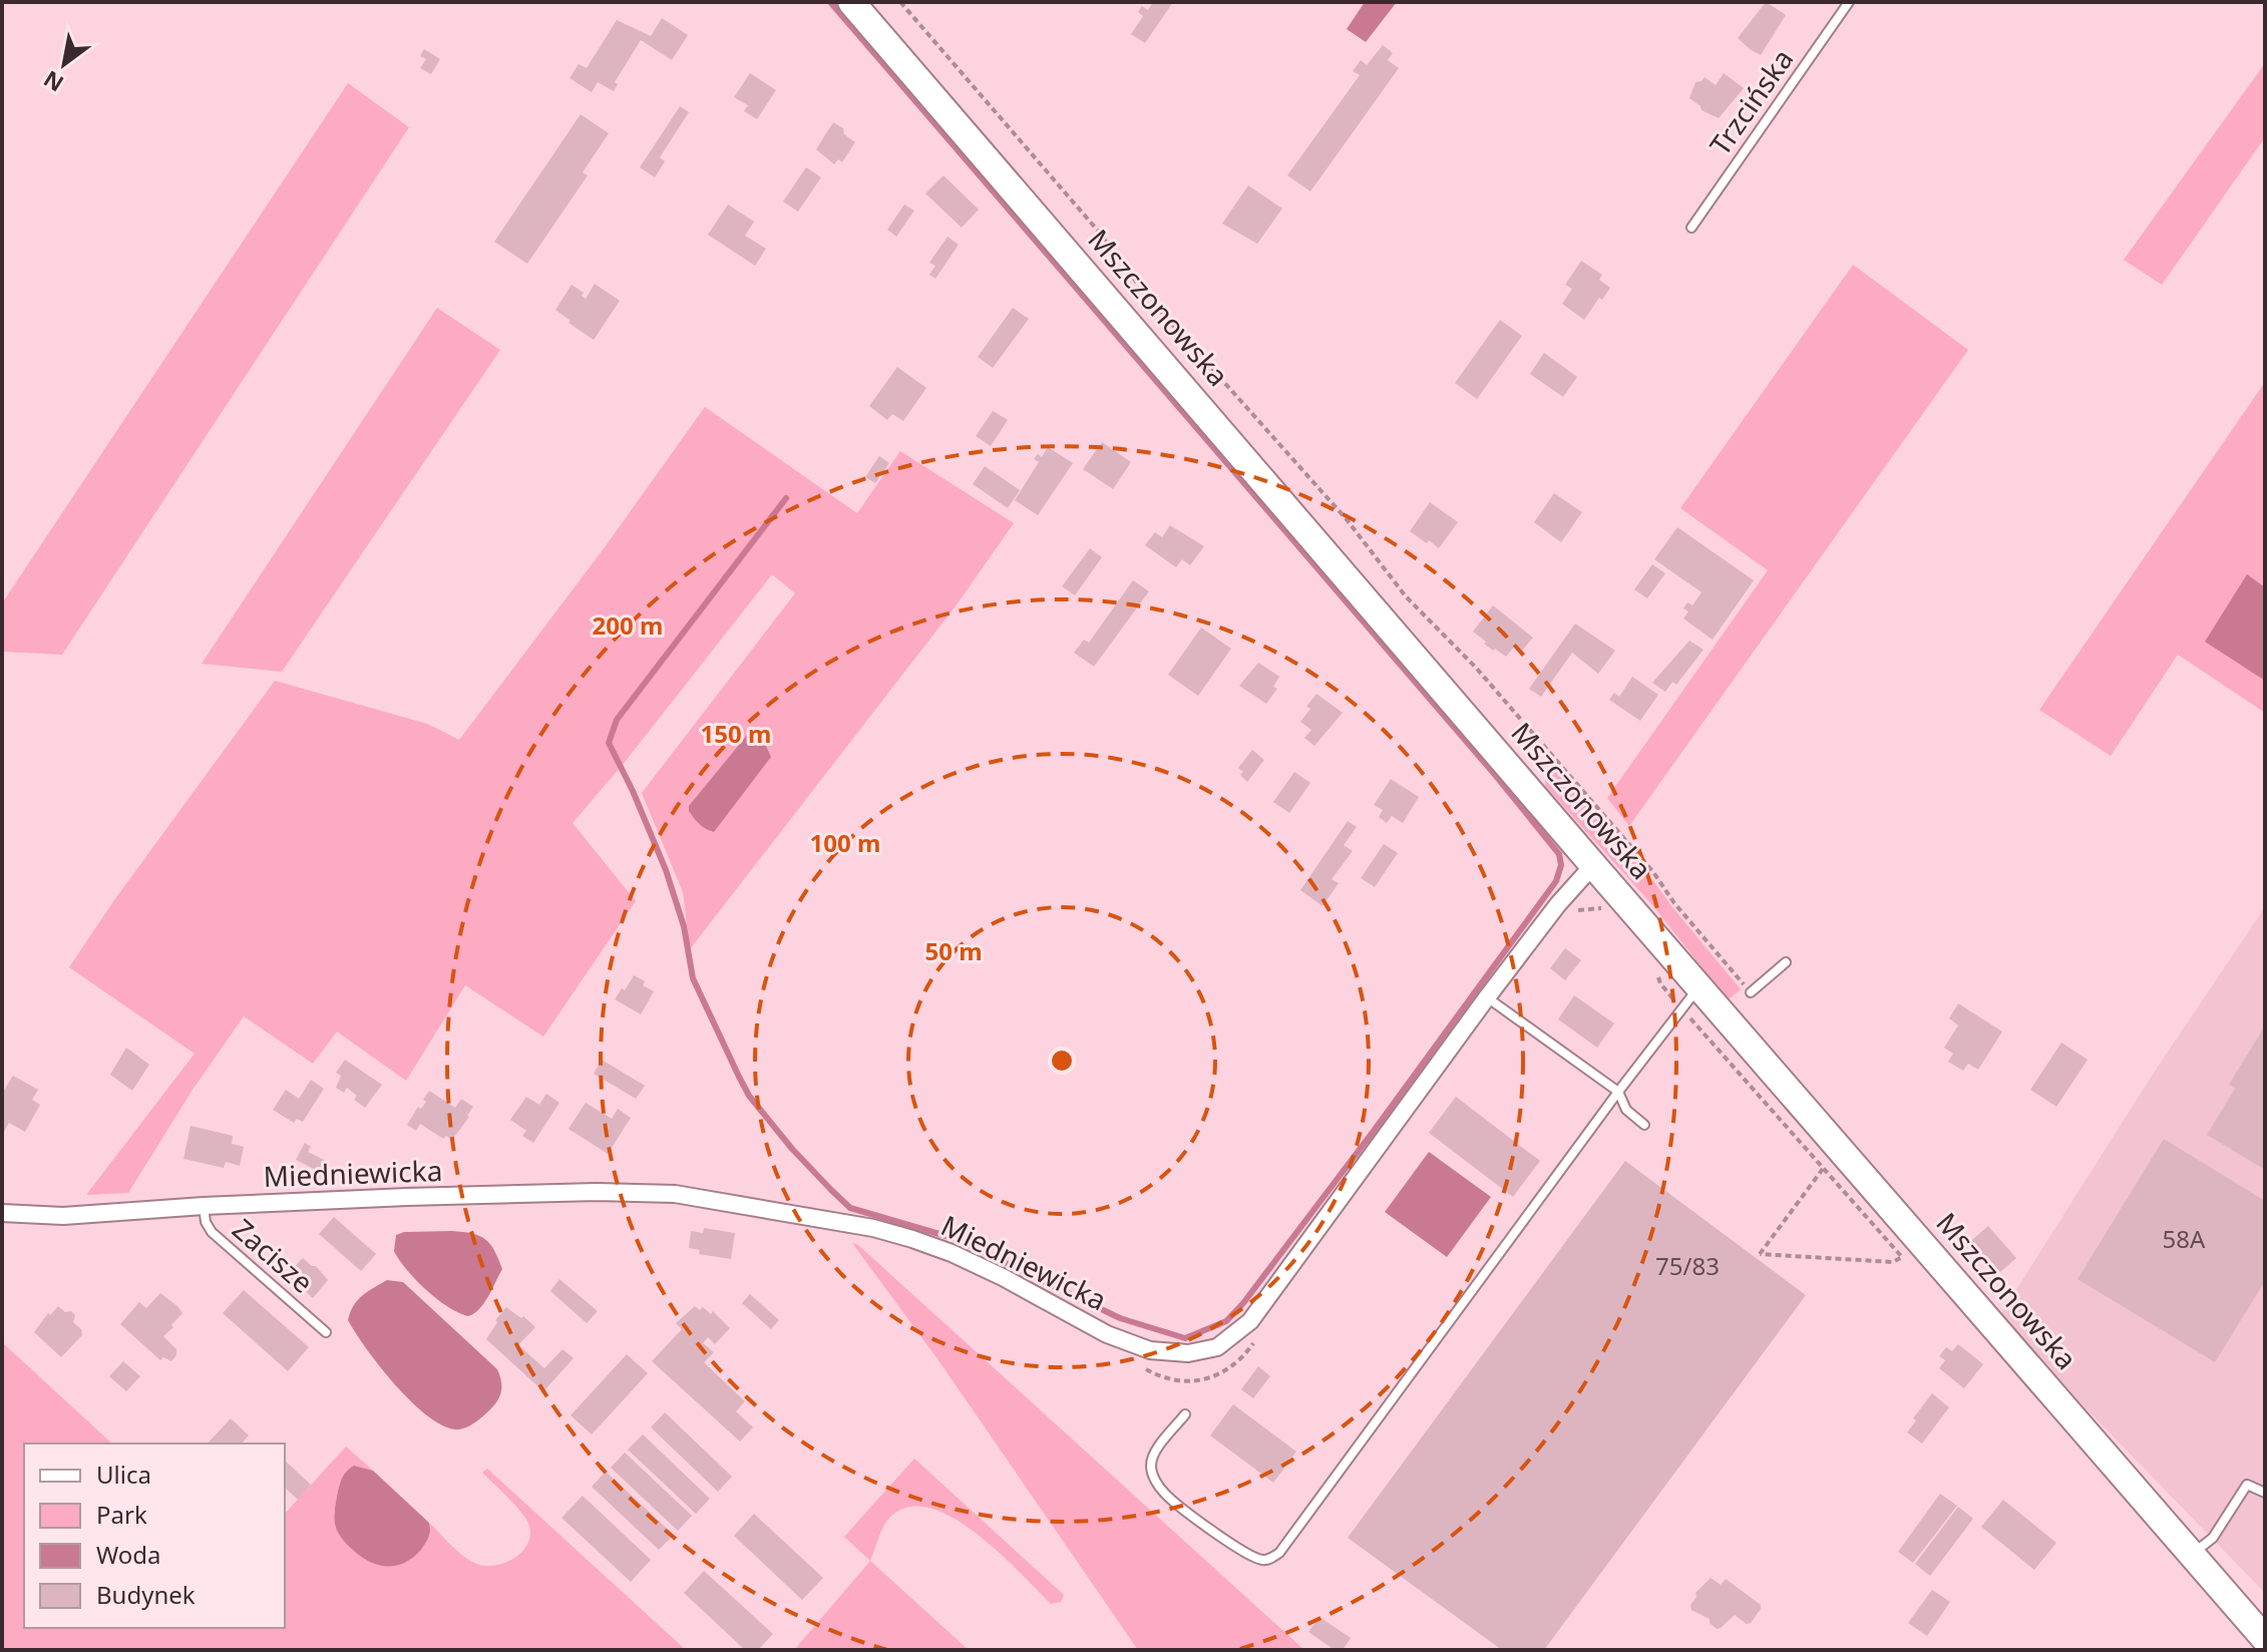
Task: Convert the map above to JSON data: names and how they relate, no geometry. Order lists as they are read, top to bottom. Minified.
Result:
{"streets":{"main road":["Mszczonowska"],"street":["Miedniewicka"],"lane":["Trzcińska","Zacisze"]},"crossings":[["Mszczonowska","Miedniewicka"],["Miedniewicka","Zacisze"]],"house_numbers":["58A","75/83"],"legend":["Ulica","Park","Woda","Budynek"],"north":"bottom left","rings":["200 m","150 m","100 m","50 m"]}
